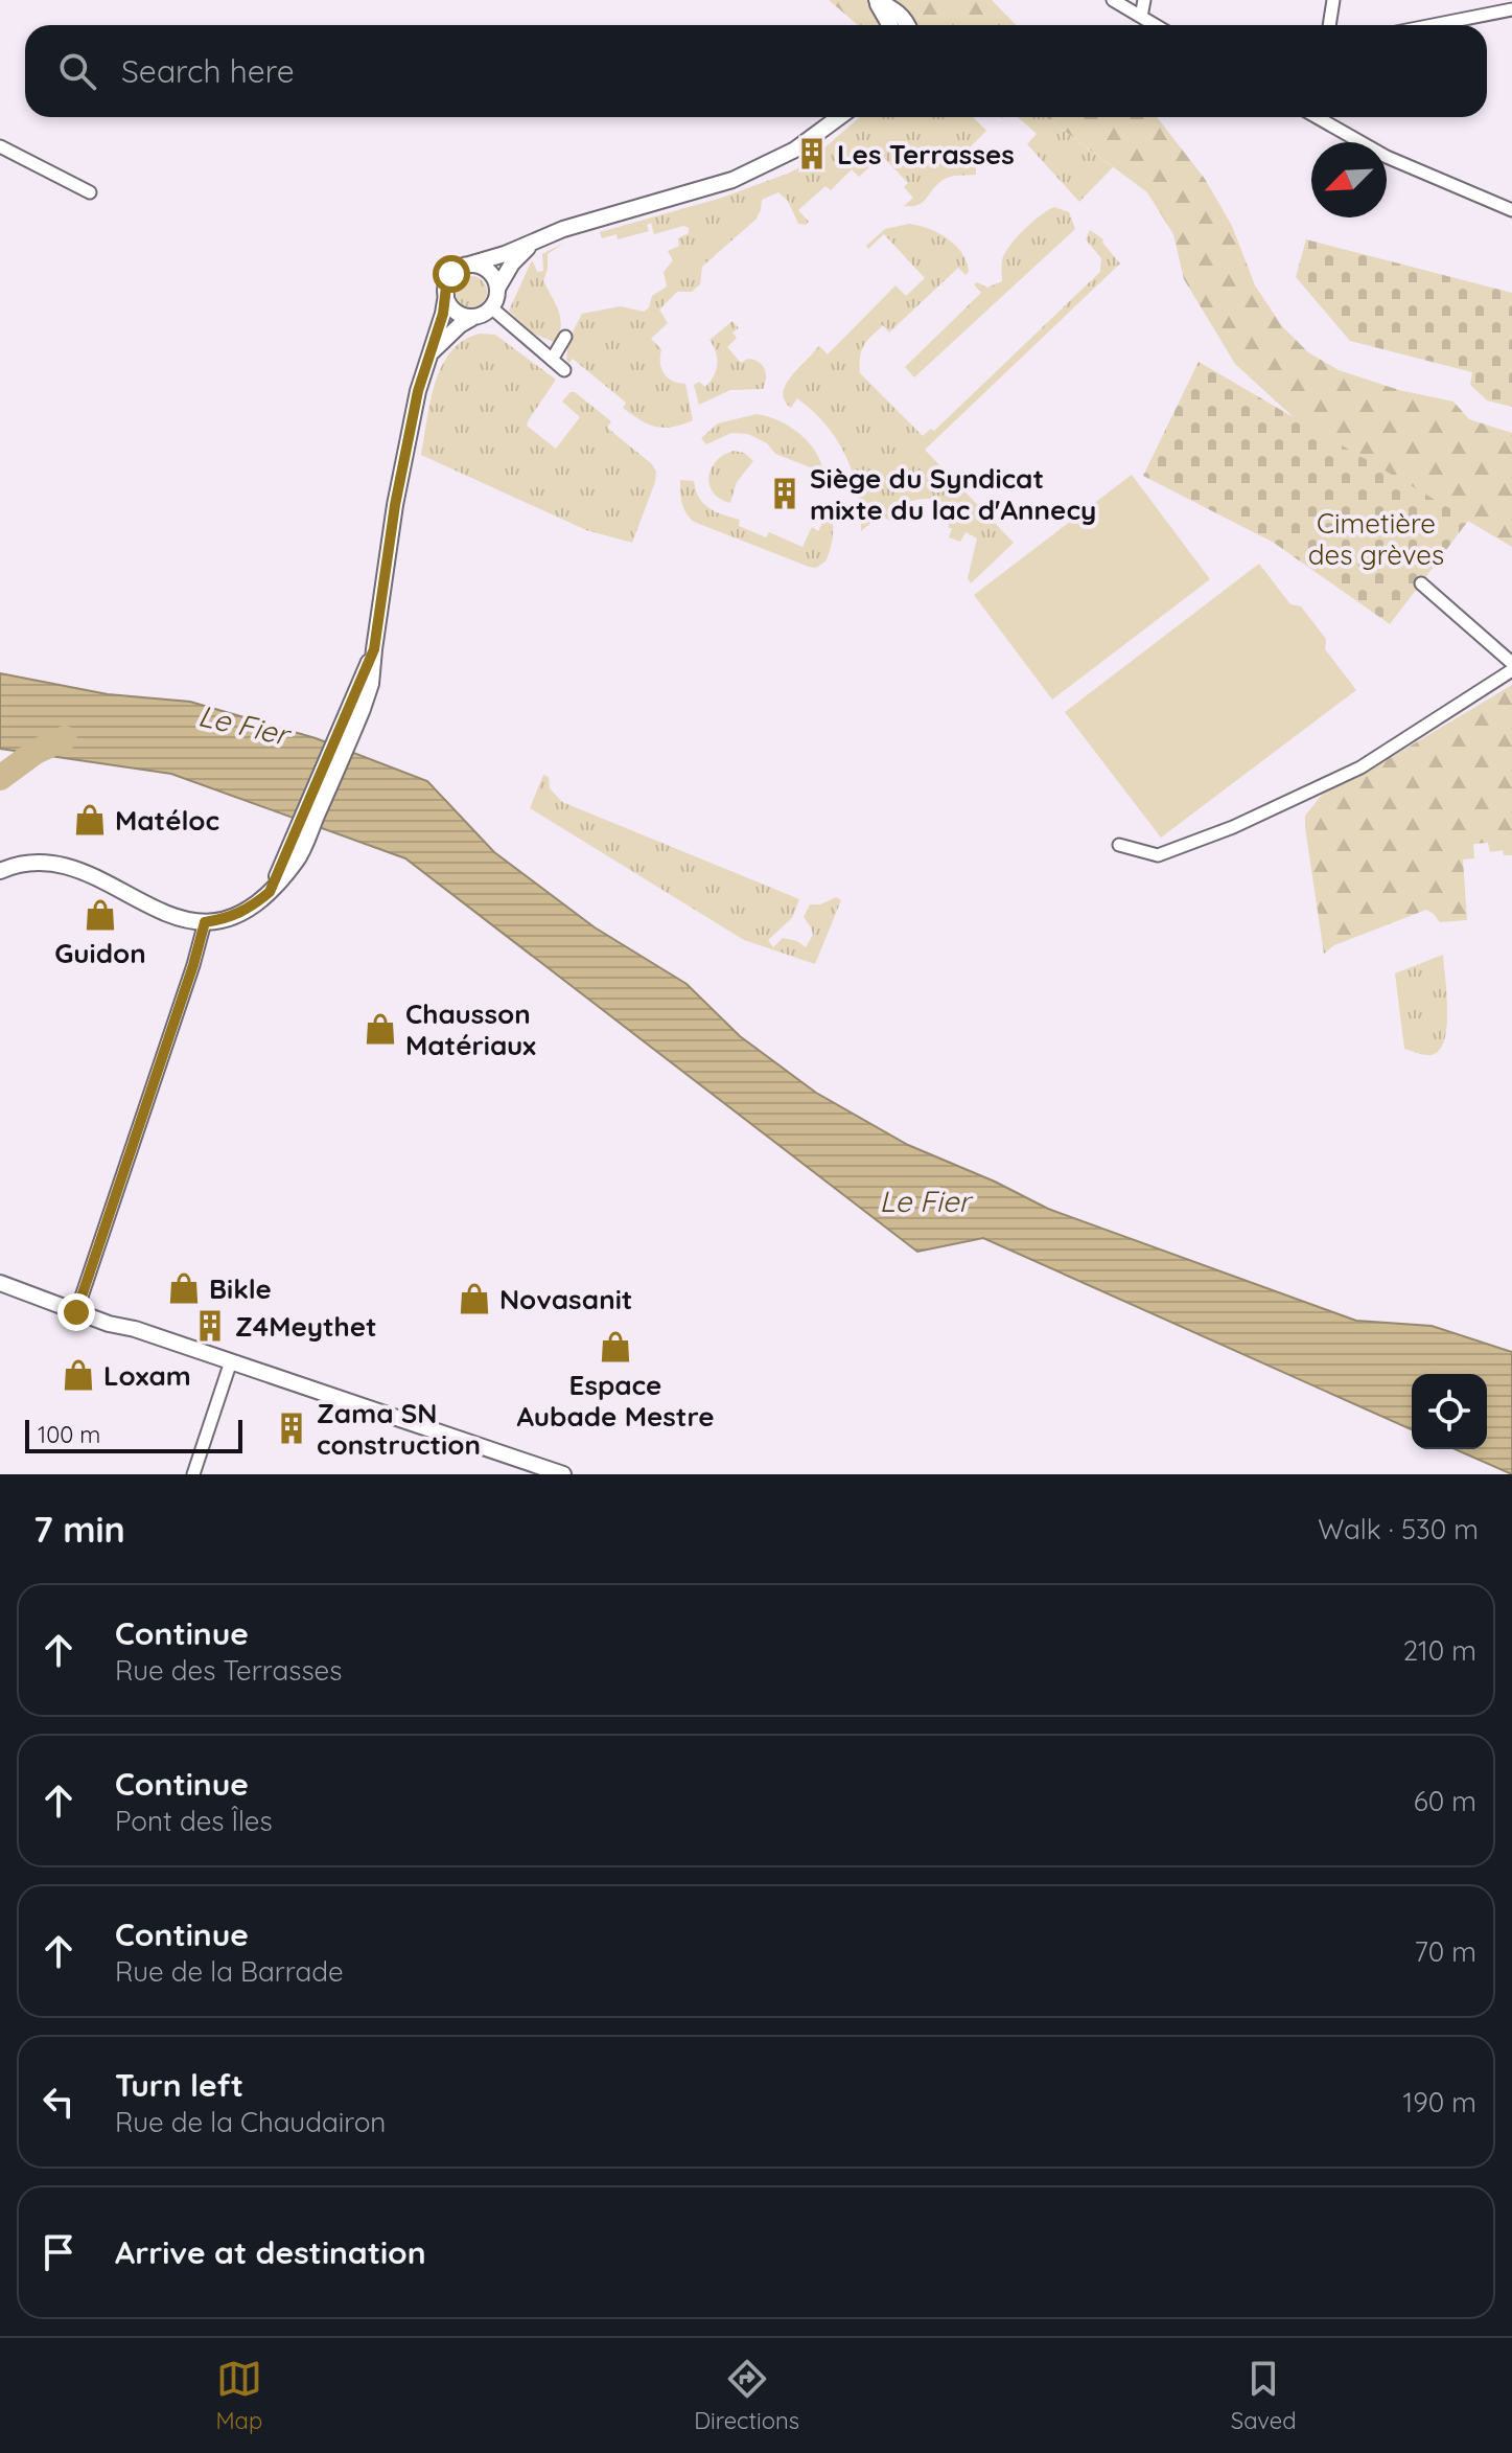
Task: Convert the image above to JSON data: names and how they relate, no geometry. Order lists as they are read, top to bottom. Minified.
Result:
{"water":["Le Fier"],"parks":["Cimetière des grèves"],"places":{"building":["Les Terrasses","Siège du Syndicat mixte du lac d'Annecy","Z4Meythet","Zama SN construction"],"shop":["Matéloc","Guidon","Chausson Matériaux","Bikle","Novasanit","Espace Aubade Mestre","Loxam"]},"scale_bar":"100 m","north":"bottom left","page":{"search":"Search here","scale":"100 m","heading":["7 min","Walk · 530 m"],"list":[["Continue","Rue des Terrasses","210 m"],["Continue","Pont des Îles","60 m"],["Continue","Rue de la Barrade","70 m"],["Turn left","Rue de la Chaudairon","190 m"],"Arrive at destination"],"nav":["Map","Directions","Saved"]}}
